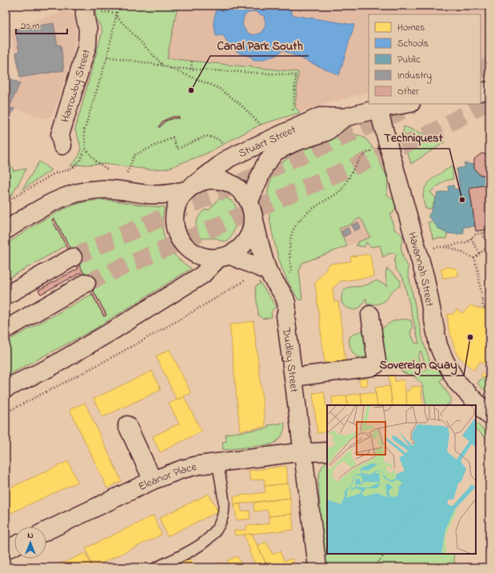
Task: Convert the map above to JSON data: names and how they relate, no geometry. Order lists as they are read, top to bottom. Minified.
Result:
{"streets":{"street":["Harrowby Street","Stuart Street","Havannah Street","Dudley Street","Eleanor Place"]},"crossings":[["Stuart Street","Havannah Street"],["Stuart Street","Dudley Street"],["Dudley Street","Eleanor Place"]],"places":["Canal Park South","Techniquest","Sovereign Quay"],"legend":["Homes","Schools","Public","Industry","Other"],"scale_bar":"20 m","north":"top"}
